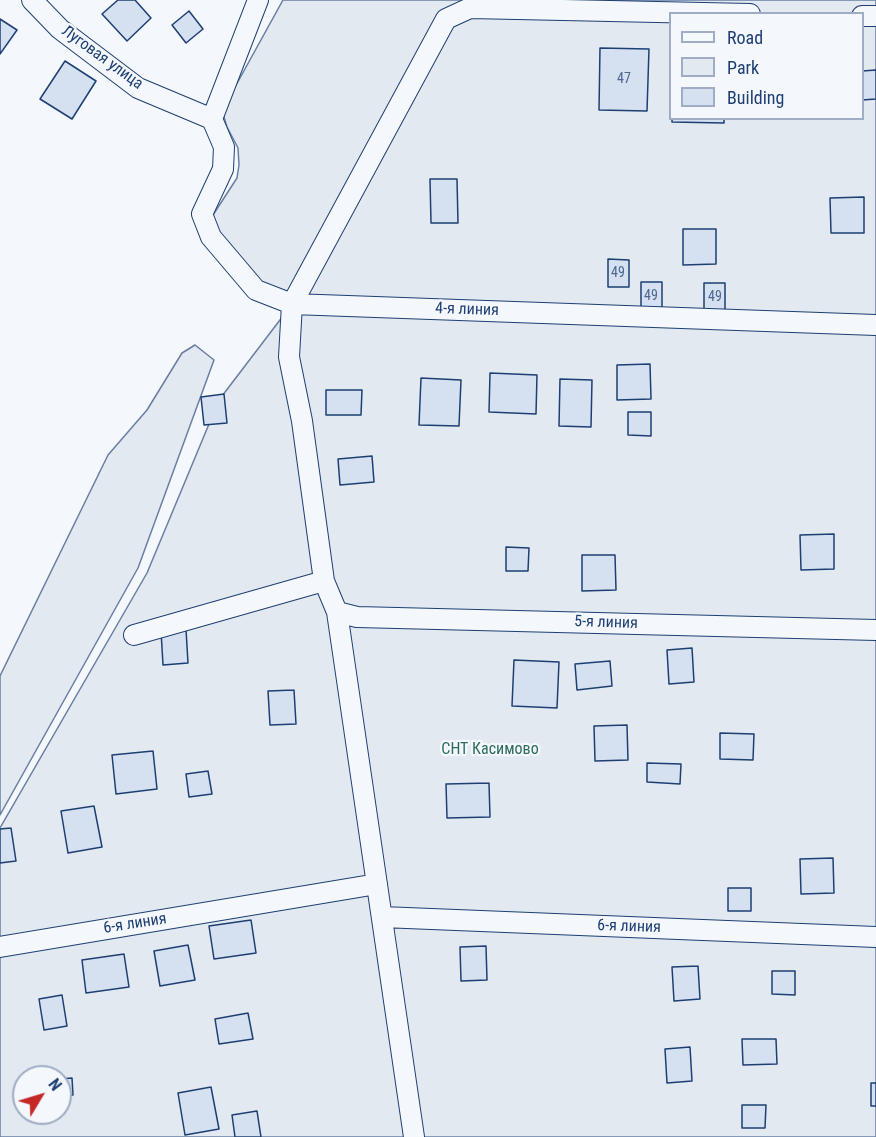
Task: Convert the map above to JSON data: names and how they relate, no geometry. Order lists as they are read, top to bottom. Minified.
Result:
{"streets":{"street":["Луговая улица","4-я линия","5-я линия","6-я линия"]},"crossings":[["Луговая улица","4-я линия"]],"parks":["СНТ Касимово"],"house_numbers":["47","49","49","49"],"legend":["Road","Park","Building"],"north":"top right"}
